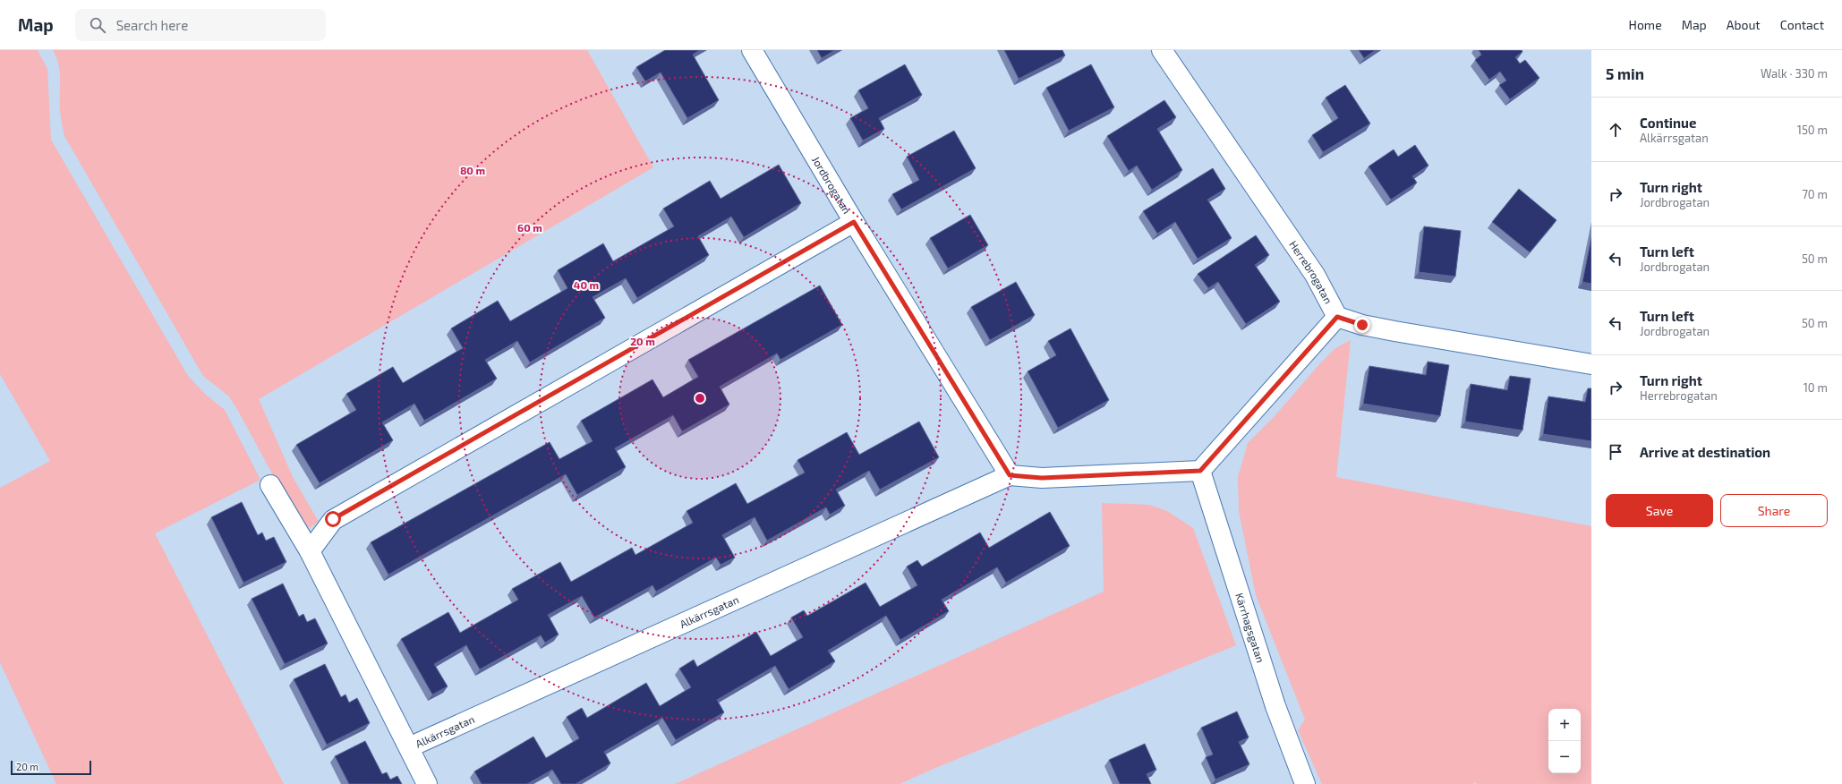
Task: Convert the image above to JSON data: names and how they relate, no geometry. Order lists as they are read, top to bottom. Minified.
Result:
{"streets":{"street":["Jordbrogatan","Herrebrogatan","Alkärrsgatan","Kärrhagsgatan"]},"crossings":[["Jordbrogatan","Alkärrsgatan"]],"scale_bar":"20 m","page":{"header":"Map","search":"Search here","nav":["Home","Map","About","Contact"],"heading":["5 min","Walk · 330 m"],"list":[["Continue","Alkärrsgatan","150 m"],["Turn right","Jordbrogatan","70 m"],["Turn left","Jordbrogatan","50 m"],["Turn left","Jordbrogatan","50 m"],["Turn right","Herrebrogatan","10 m"],"Arrive at destination"],"buttons":["Save","Share"],"map_buttons":["+","−"],"scale":"20 m"},"rings":["80 m","60 m","40 m","20 m"]}
